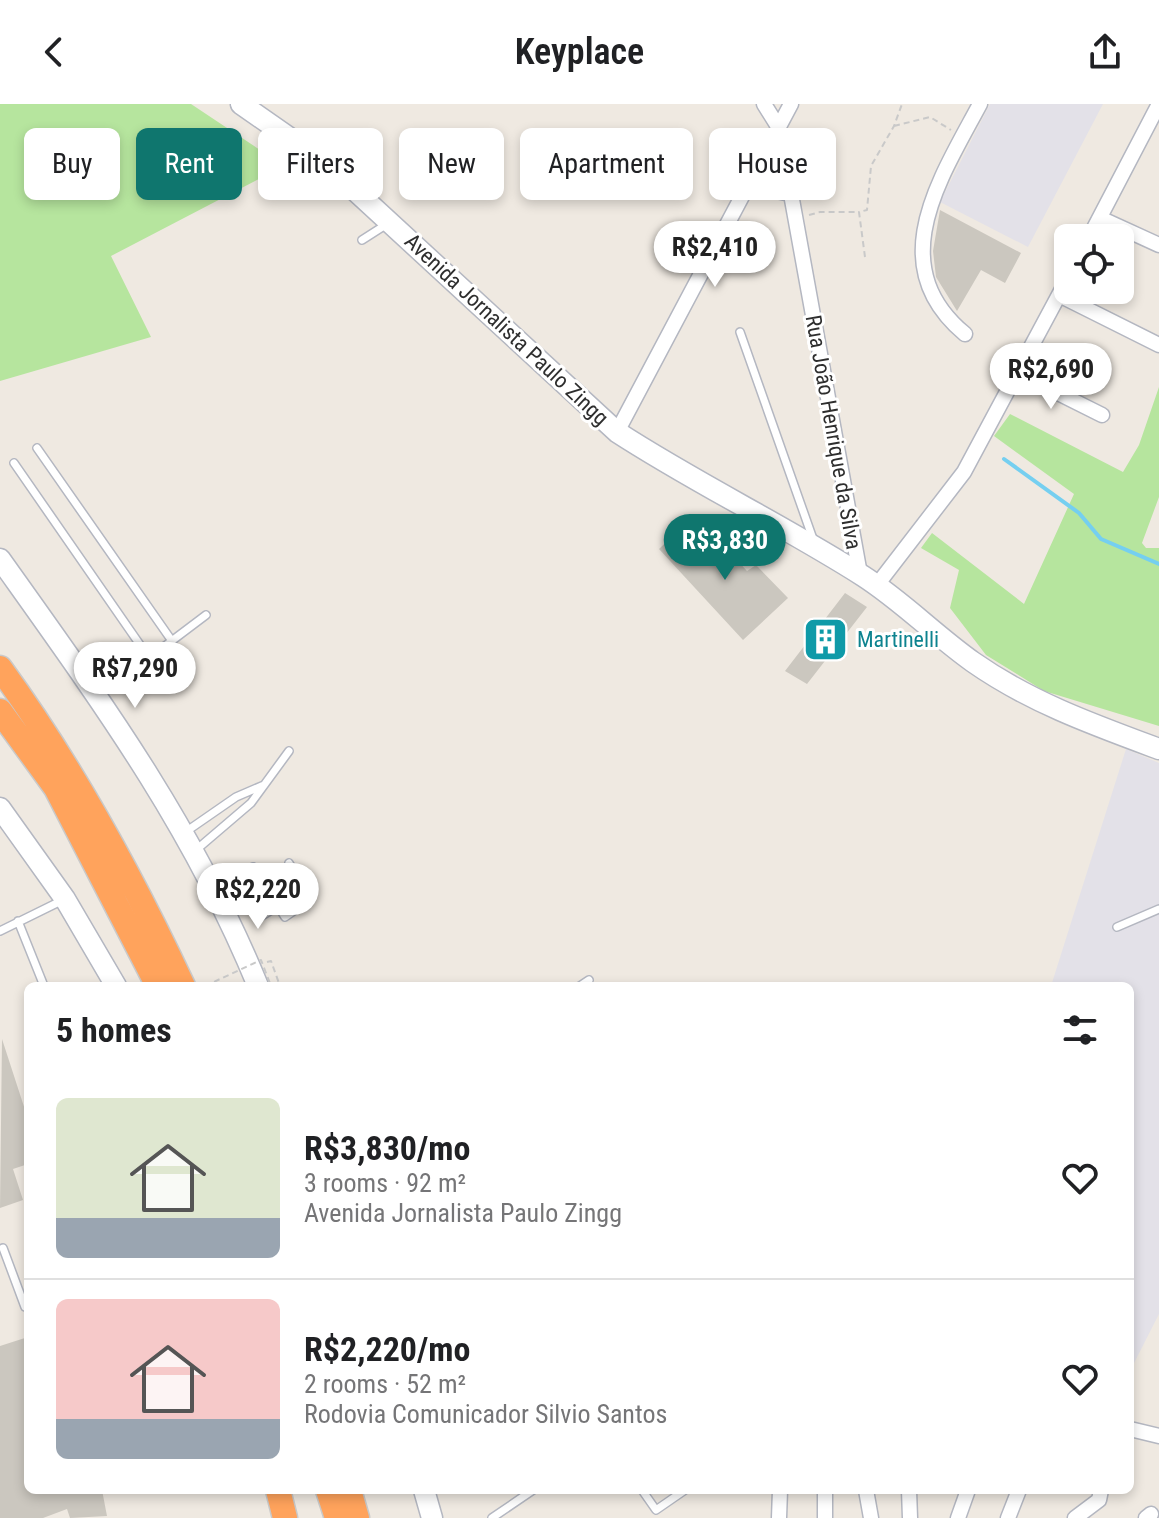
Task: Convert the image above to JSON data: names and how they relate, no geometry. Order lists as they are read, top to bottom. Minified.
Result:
{"streets":{"main road":["Avenida Jornalista Paulo Zingg"],"street":["Rua João Henrique da Silva"]},"crossings":[["Avenida Jornalista Paulo Zingg","Rua João Henrique da Silva"]],"places":{"building":["Martinelli"]},"page":{"header":"Keyplace","chip":["Buy","Rent","Filters","New","Apartment","House"],"price":["R$2,410","R$2,690","R$3,830","R$7,290","R$2,220"],"heading":"5 homes","list":[{"name":"R$3,830/mo","note":"3 rooms · 92 m² · Avenida Jornalista Paulo Zingg"},{"name":"R$2,220/mo","note":"2 rooms · 52 m² · Rodovia Comunicador Silvio Santos"}]}}
